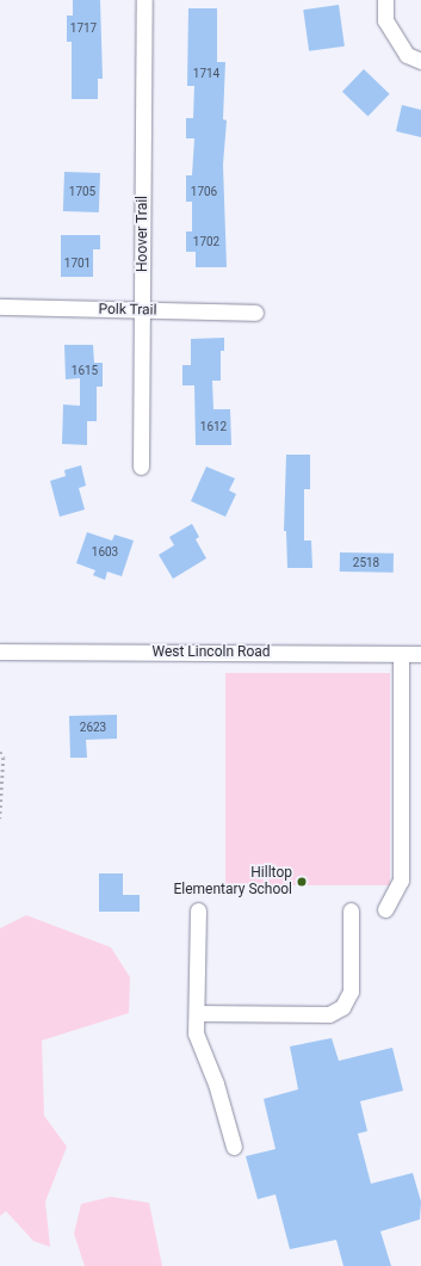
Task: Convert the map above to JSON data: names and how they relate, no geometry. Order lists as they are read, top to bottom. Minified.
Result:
{"streets":{"street":["Hoover Trail","Polk Trail","West Lincoln Road"]},"crossings":[["Hoover Trail","Polk Trail"]],"places":["Hilltop Elementary School"],"house_numbers":["1717","1714","1705","1706","1702","1701","1615","1612","1603","2518","2623"]}
